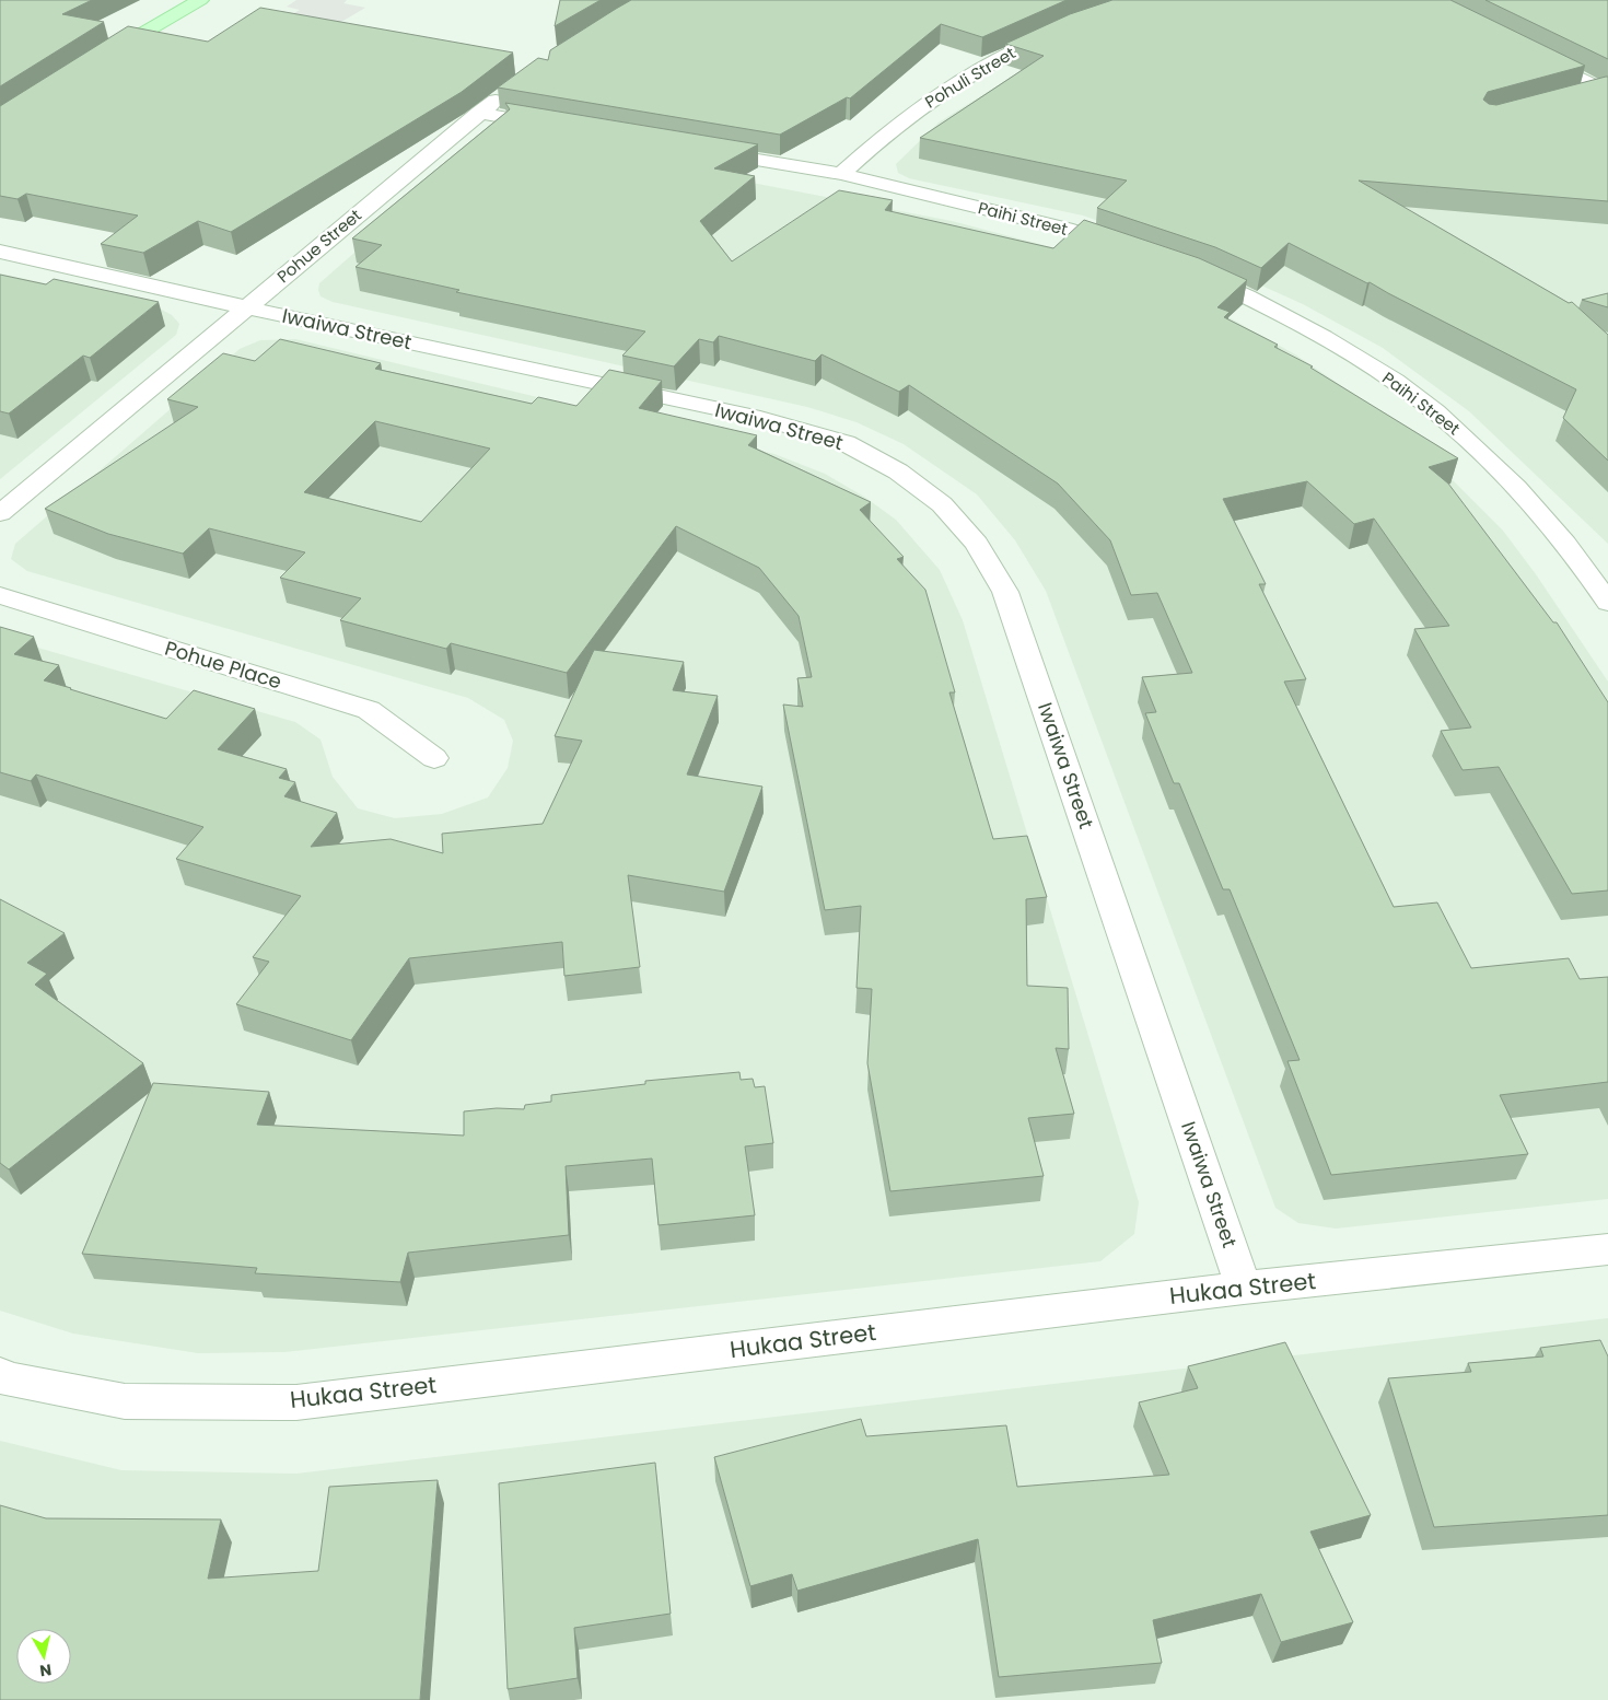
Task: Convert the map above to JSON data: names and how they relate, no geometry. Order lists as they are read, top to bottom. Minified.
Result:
{"streets":{"street":["Pohuli Street","Paihi Street","Pohue Street","Iwaiwa Street","Pohue Place","Hukaa Street"]},"crossings":[["Pohuli Street","Paihi Street"],["Pohue Street","Iwaiwa Street"],["Iwaiwa Street","Hukaa Street"]],"north":"bottom"}
